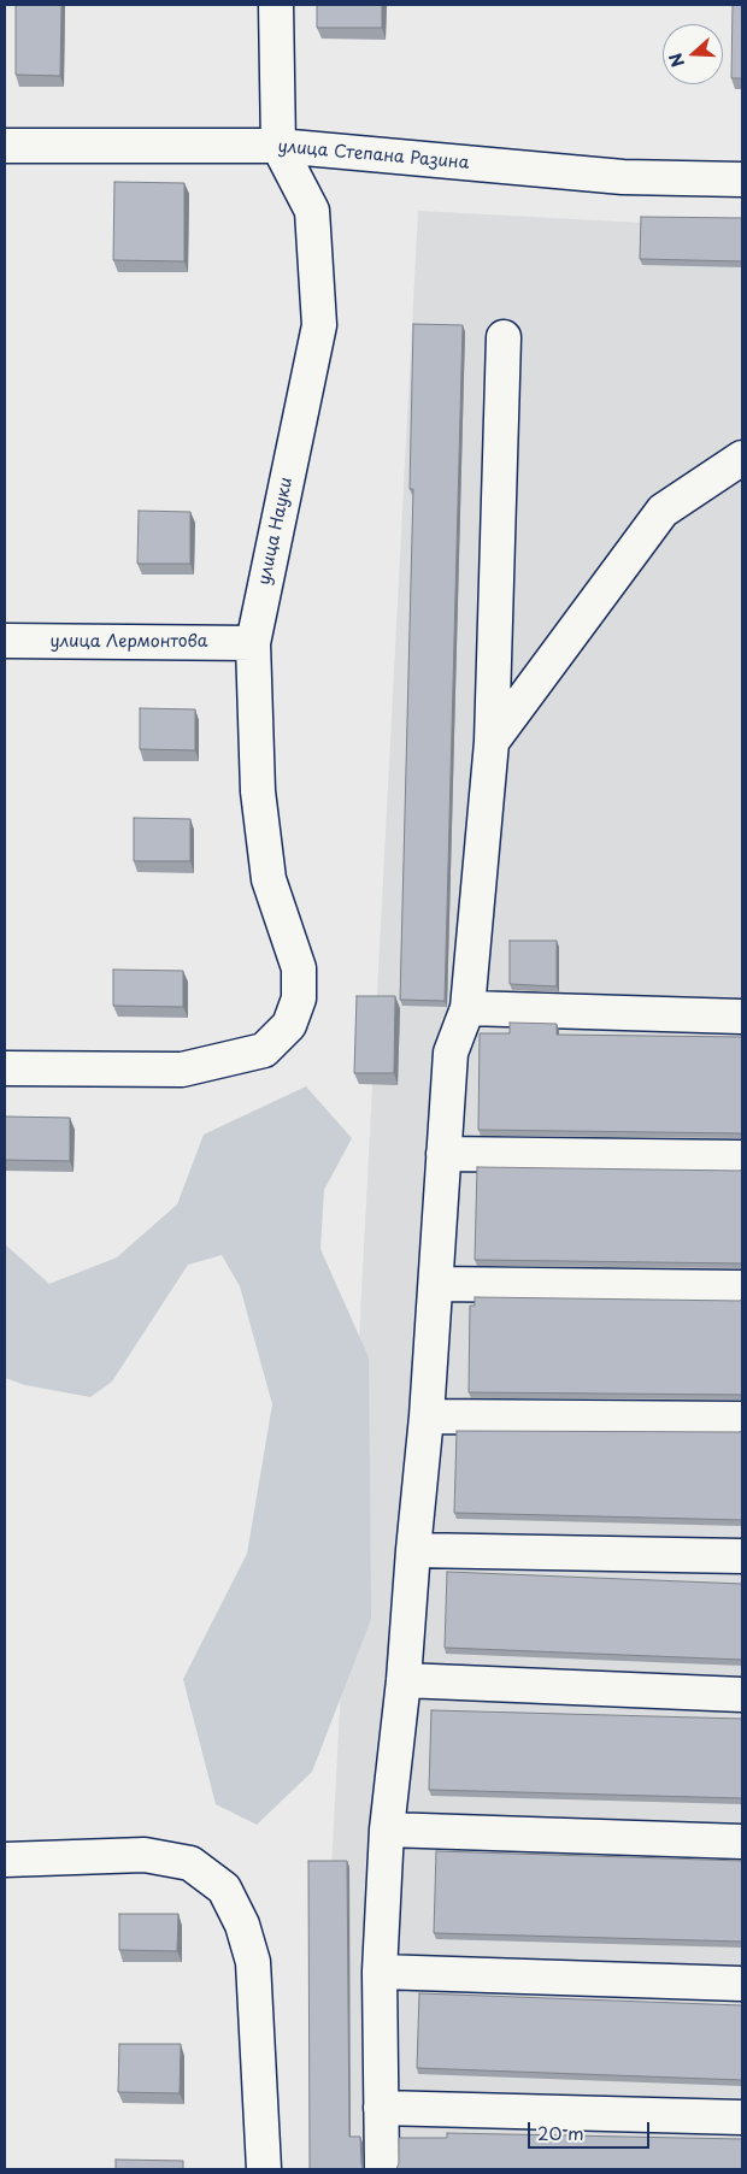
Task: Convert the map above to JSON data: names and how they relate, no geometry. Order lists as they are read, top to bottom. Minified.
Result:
{"streets":{"street":["улица Степана Разина","улица Науки","улица Лермонтова"]},"crossings":[["улица Степана Разина","улица Науки"],["улица Науки","улица Лермонтова"]],"scale_bar":"20 m","north":"left"}
